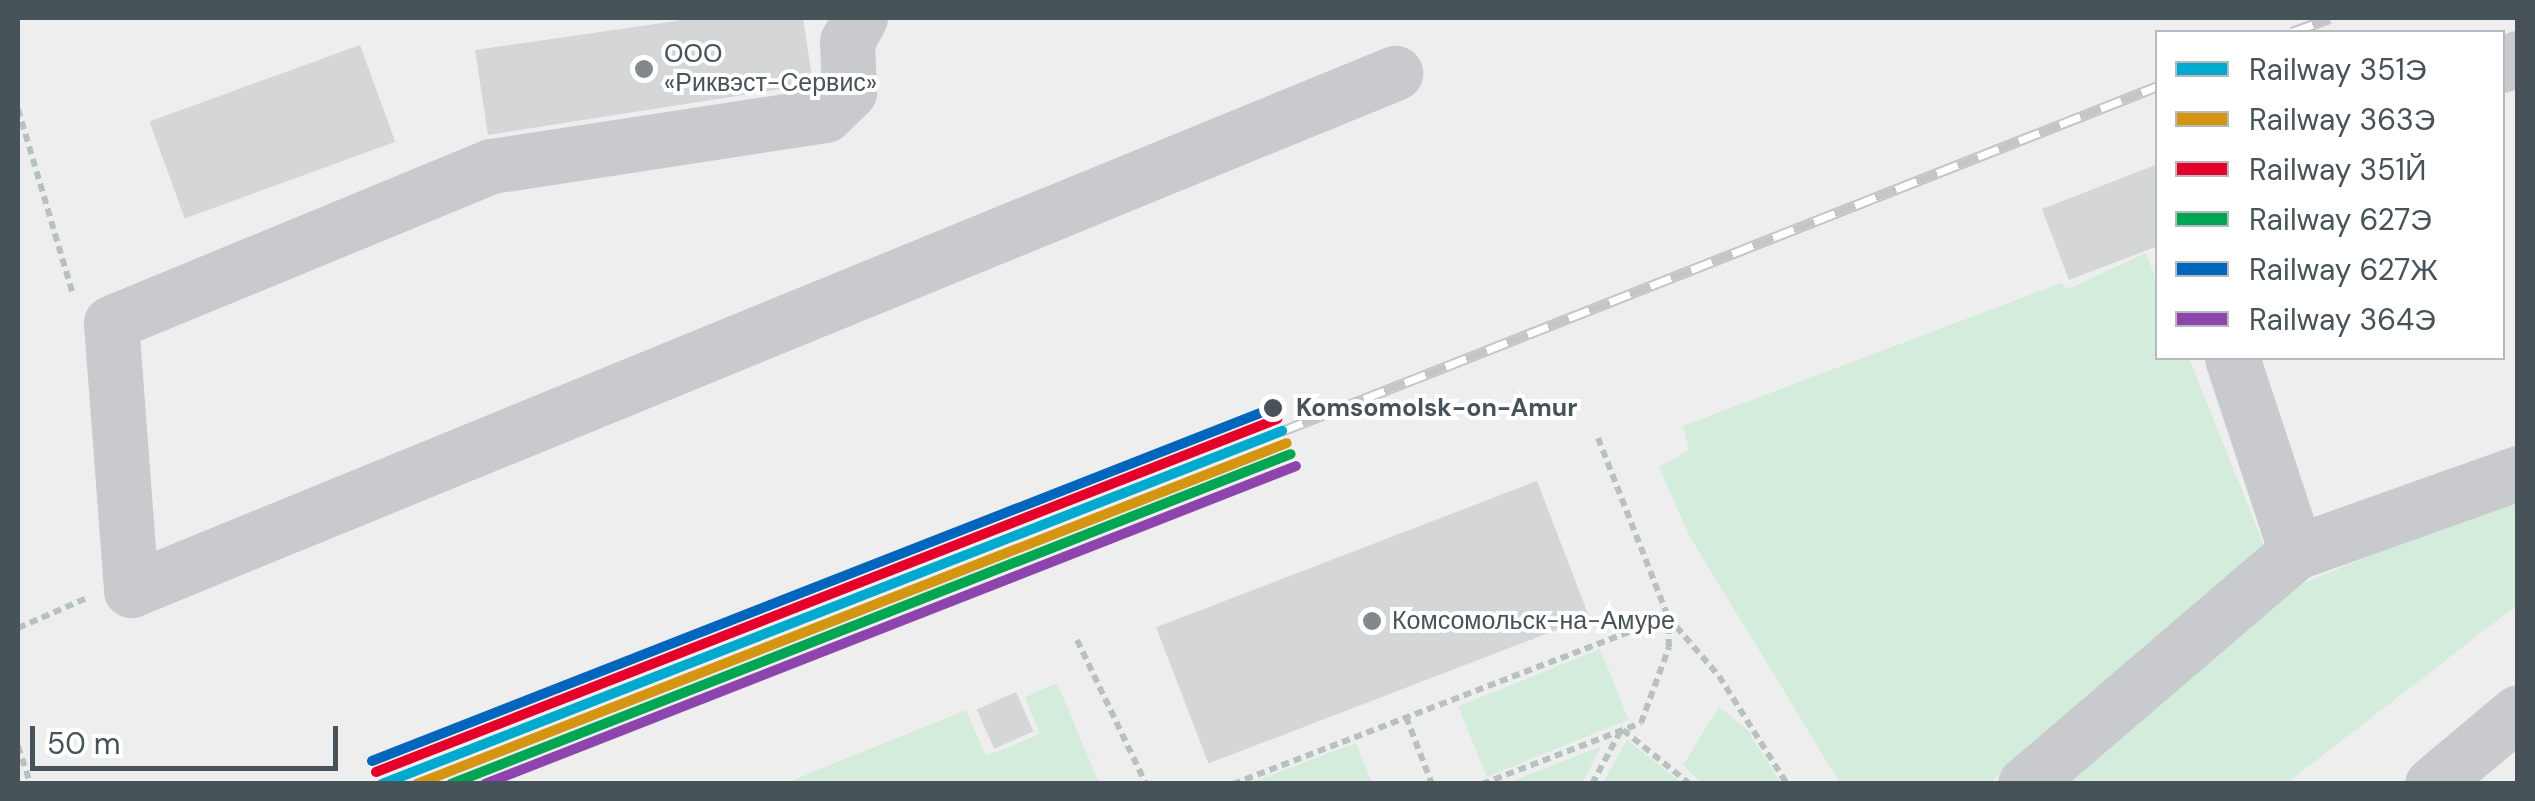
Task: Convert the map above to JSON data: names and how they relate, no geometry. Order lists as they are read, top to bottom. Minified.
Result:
{"places":["ООО «Риквэст-Cервис»","Komsomolsk-on-Amur","Комсомольск-на-Амуре"],"lines":["rail line 627Ж","rail line 351Й","rail line 351Э","rail line 363Э","rail line 627Э","rail line 364Э"],"legend":["Railway 351Э","Railway 363Э","Railway 351Й","Railway 627Э","Railway 627Ж","Railway 364Э"],"scale_bar":"50 m"}
